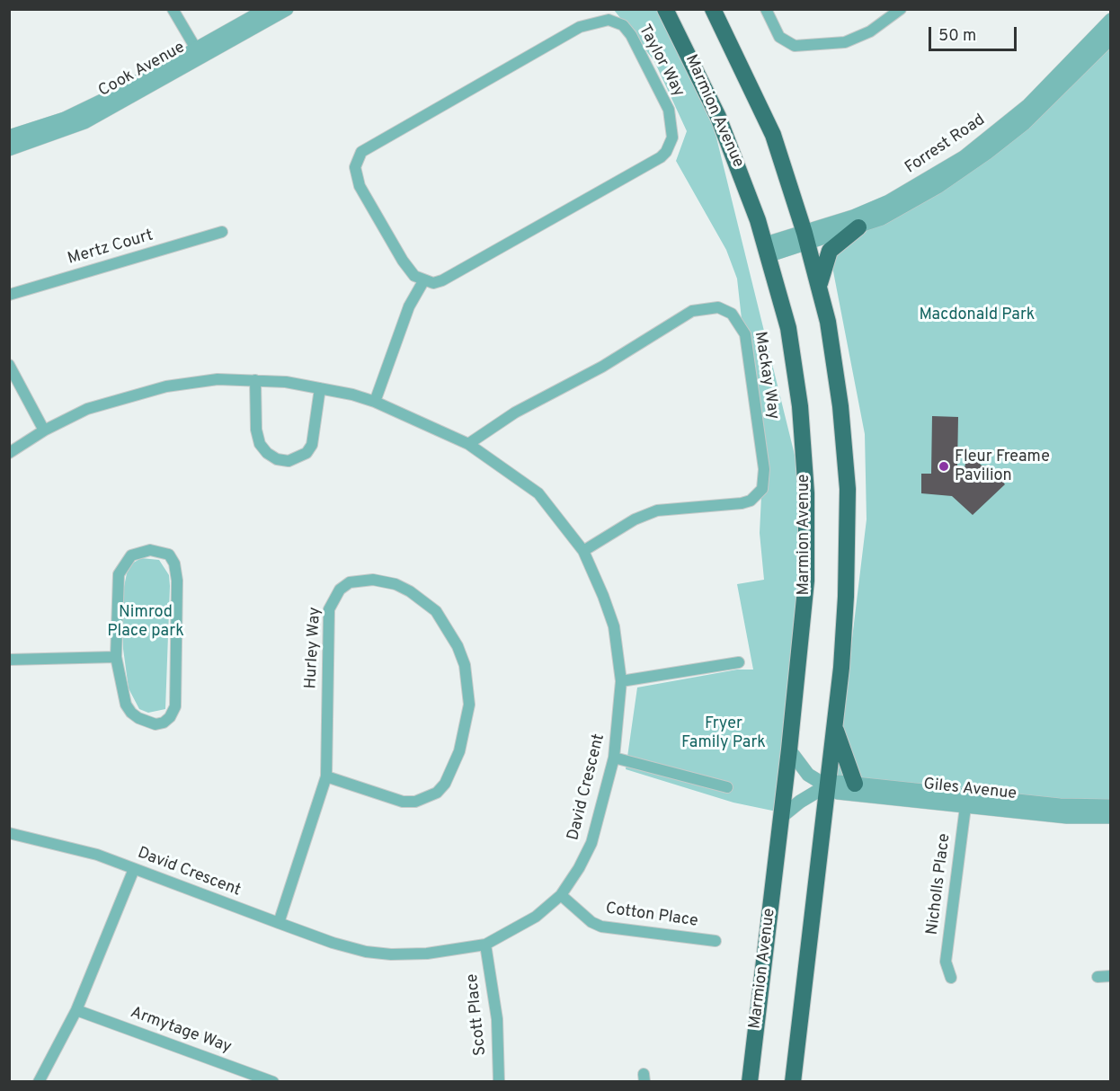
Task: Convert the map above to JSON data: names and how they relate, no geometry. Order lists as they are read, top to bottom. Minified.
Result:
{"streets":{"highway":["Marmion Avenue"],"street":["Taylor Way","Cook Avenue","Forrest Road","Mertz Court","Mackay Way","Hurley Way","David Crescent","Giles Avenue","Nicholls Place","Cotton Place","Scott Place","Armytage Way"]},"crossings":[["Marmion Avenue","Forrest Road"],["Marmion Avenue","Giles Avenue"],["Mackay Way","David Crescent"],["Hurley Way","David Crescent"],["David Crescent","Cotton Place"],["David Crescent","Scott Place"],["Giles Avenue","Nicholls Place"]],"parks":["Macdonald Park","Nimrod Place park","Fryer Family Park"],"places":["Fleur Freame Pavilion"],"scale_bar":"50 m"}
